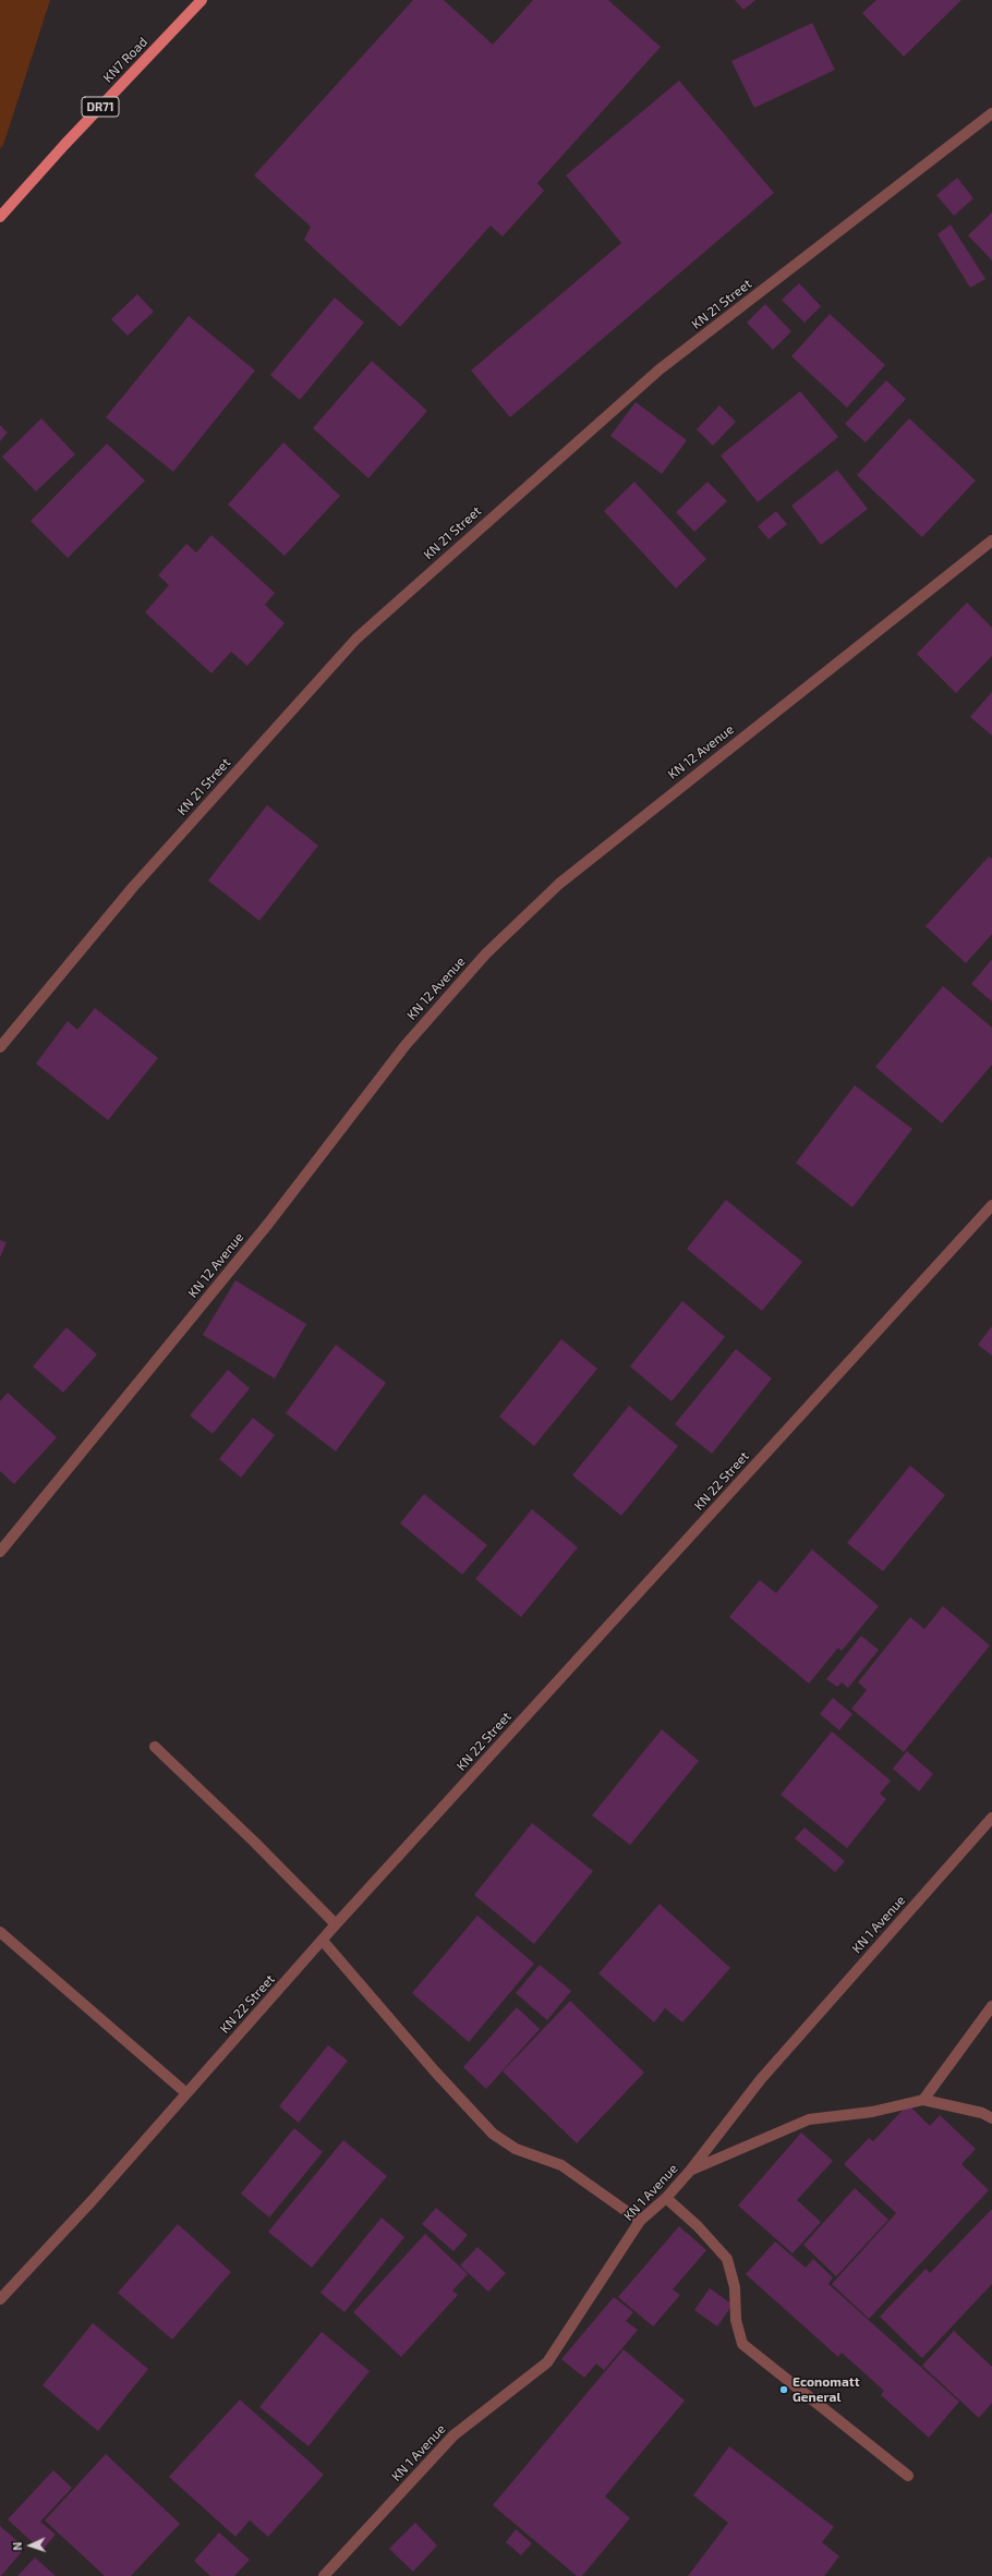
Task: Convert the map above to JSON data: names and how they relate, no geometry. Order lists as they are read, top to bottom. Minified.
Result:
{"streets":{"main road":["KN7 Road","DR71"],"street":["KN 21 Street","KN 12 Avenue","KN 22 Street","KN 1 Avenue"]},"places":["Economatt General"],"north":"left"}
